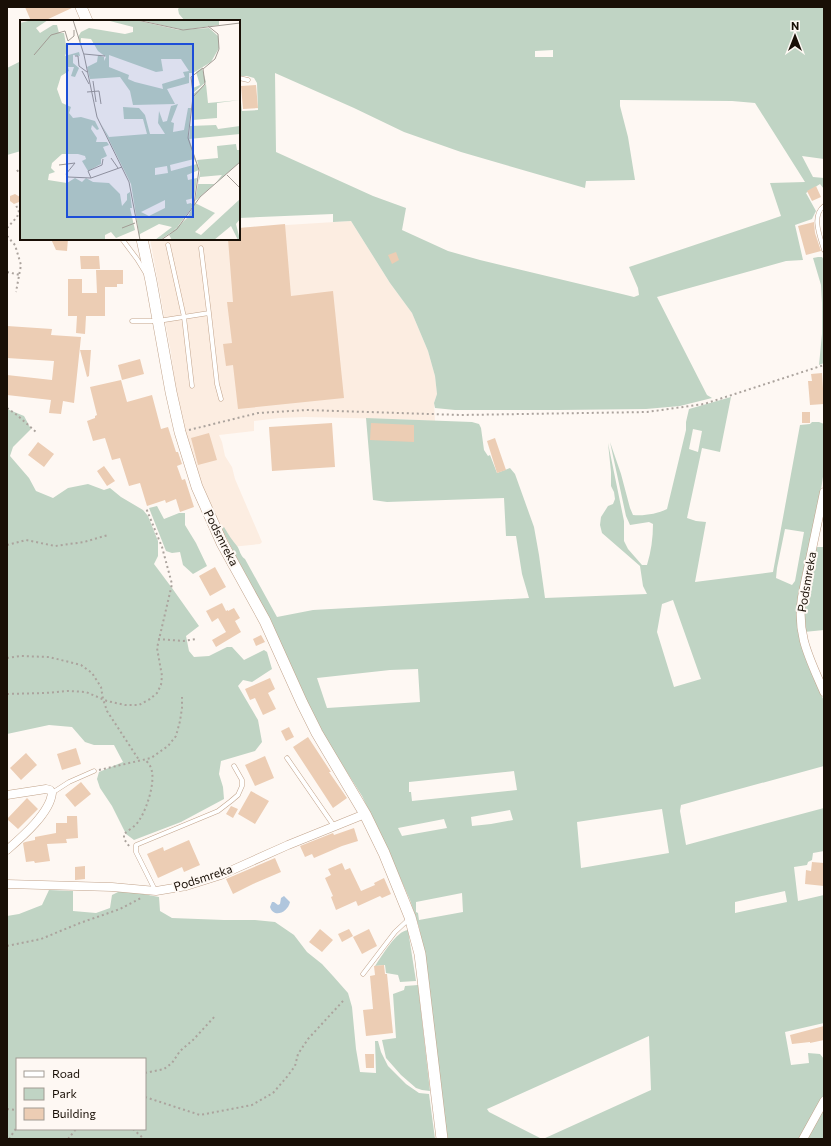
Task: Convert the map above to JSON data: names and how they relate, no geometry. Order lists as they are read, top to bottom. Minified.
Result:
{"streets":{"street":["Podsmreka"]},"legend":["Road","Park","Building"],"north":"top"}
